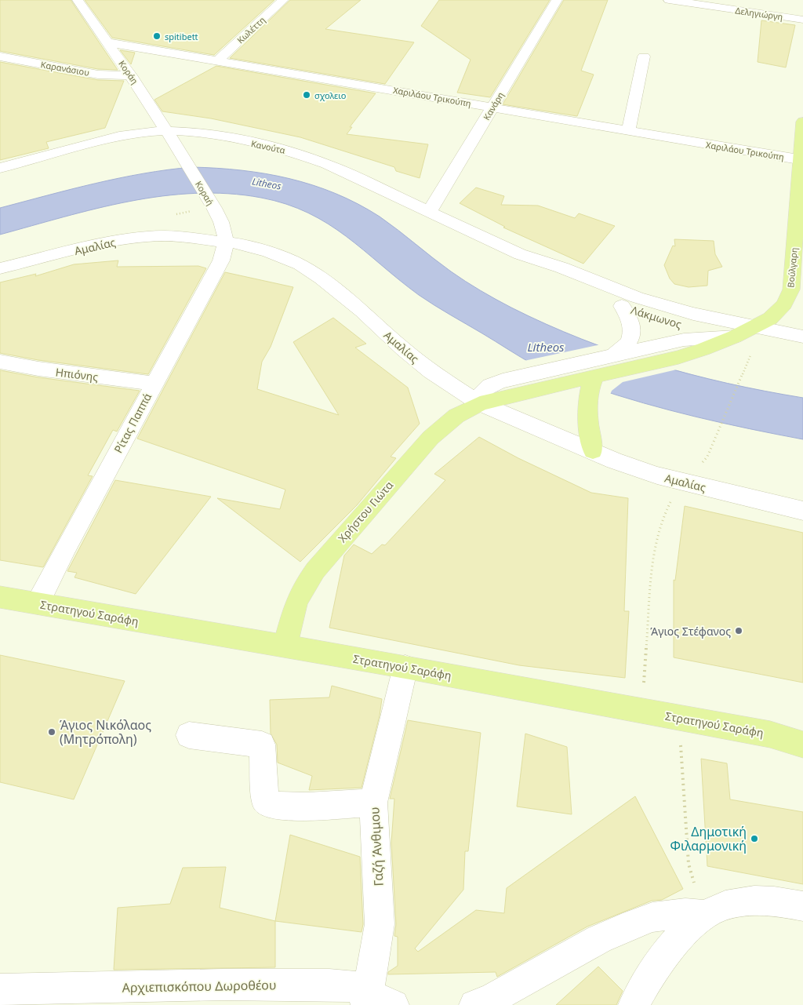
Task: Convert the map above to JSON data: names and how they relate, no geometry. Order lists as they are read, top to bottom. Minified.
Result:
{"streets":{"main road":["Βούλγαρη","Χρήστου Γιώτα","Στρατηγού Σαράφη"],"street":["Δεληγιώργη","Κωλέττη","Καρανάσιου","Κοράη","Χαριλάου Τρικούπη","Κανάρη","Κανούτα","Κοραή","Αμαλίας","Λάκμωνος","Ηπιόνης","Ρίτας Παππά","Γαζή Άνθιμου","Αρχιεπισκόπου Δωροθέου"]},"crossings":[["Κωλέττη","Χαριλάου Τρικούπη"],["Καρανάσιου","Κοράη"],["Κοράη","Χαριλάου Τρικούπη"],["Κοράη","Κανούτα"],["Κοράη","Κοραή"],["Χαριλάου Τρικούπη","Κανάρη"],["Χαριλάου Τρικούπη","Βούλγαρη"],["Κανάρη","Κανούτα"],["Κανούτα","Λάκμωνος"],["Κοραή","Αμαλίας"],["Κοραή","Ρίτας Παππά"],["Αμαλίας","Ρίτας Παππά"],["Αμαλίας","Χρήστου Γιώτα"],["Βούλγαρη","Λάκμωνος"],["Βούλγαρη","Χρήστου Γιώτα"],["Ηπιόνης","Ρίτας Παππά"],["Ρίτας Παππά","Στρατηγού Σαράφη"],["Χρήστου Γιώτα","Στρατηγού Σαράφη"],["Στρατηγού Σαράφη","Γαζή Άνθιμου"],["Γαζή Άνθιμου","Αρχιεπισκόπου Δωροθέου"]],"water":["Litheos"],"places":["spitibett","σχολειο","Άγιος Στέφανος","Άγιος Νικόλαος (Μητρόπολη)","Δημοτική Φιλαρμονική"]}
